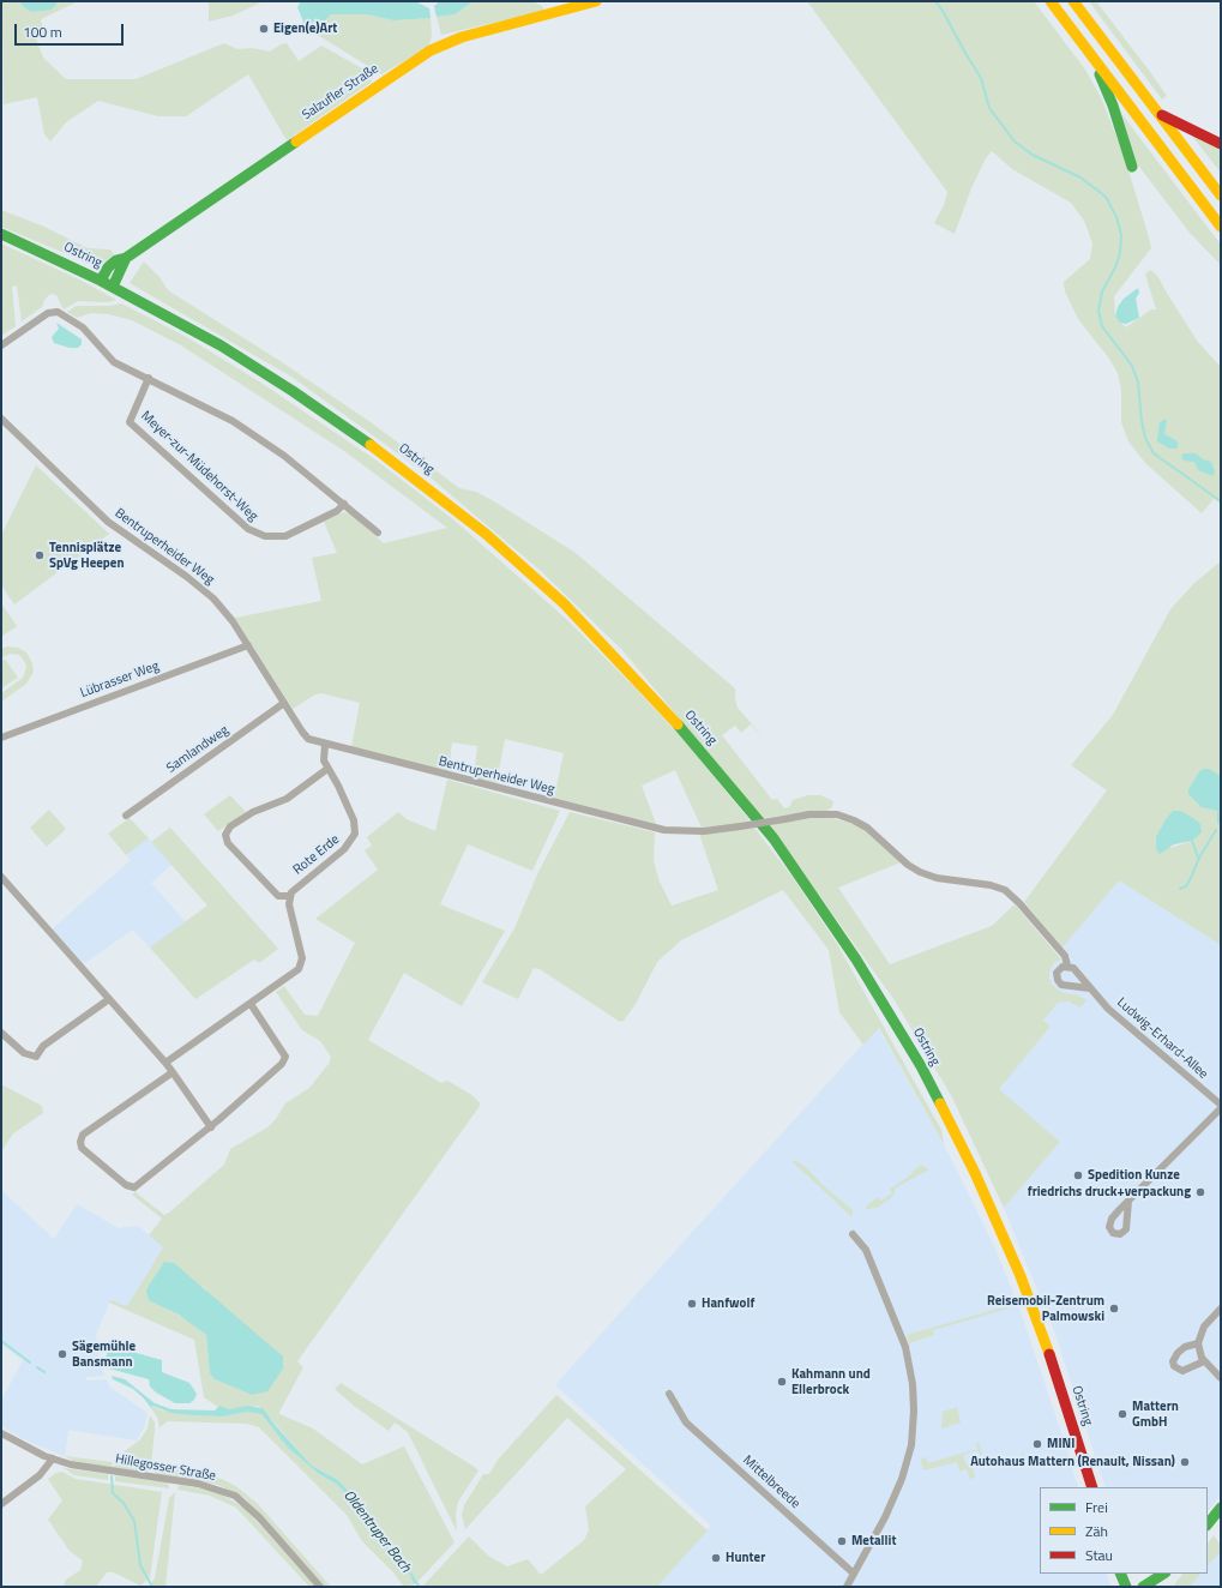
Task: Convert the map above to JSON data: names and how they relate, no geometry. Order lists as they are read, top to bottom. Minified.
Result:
{"streets":{"main road":["Salzufler Straße","Ostring"],"street":["Meyer-zur-Müdehorst-Weg","Bentruperheider Weg","Lübrasser Weg","Samlandweg","Rote Erde","Ludwig-Erhard-Allee","Hillegosser Straße","Mittelbreede"]},"crossings":[["Salzufler Straße","Ostring"],["Bentruperheider Weg","Lübrasser Weg"],["Bentruperheider Weg","Samlandweg"],["Bentruperheider Weg","Rote Erde"],["Bentruperheider Weg","Ludwig-Erhard-Allee"]],"water":["Oldentruper Bach"],"places":["Eigen(e)Art","Tennisplätze SpVg Heepen","Spedition Kunze","friedrichs druck+verpackung","Hanfwolf","Reisemobil-Zentrum Palmowski","Sägemühle Bansmann","Kahmann und Ellerbrock","Mattern GmbH","MINI","Autohaus Mattern (Renault, Nissan)","Metallit","Hunter"],"legend":["Frei","Zäh","Stau"],"scale_bar":"100 m"}
